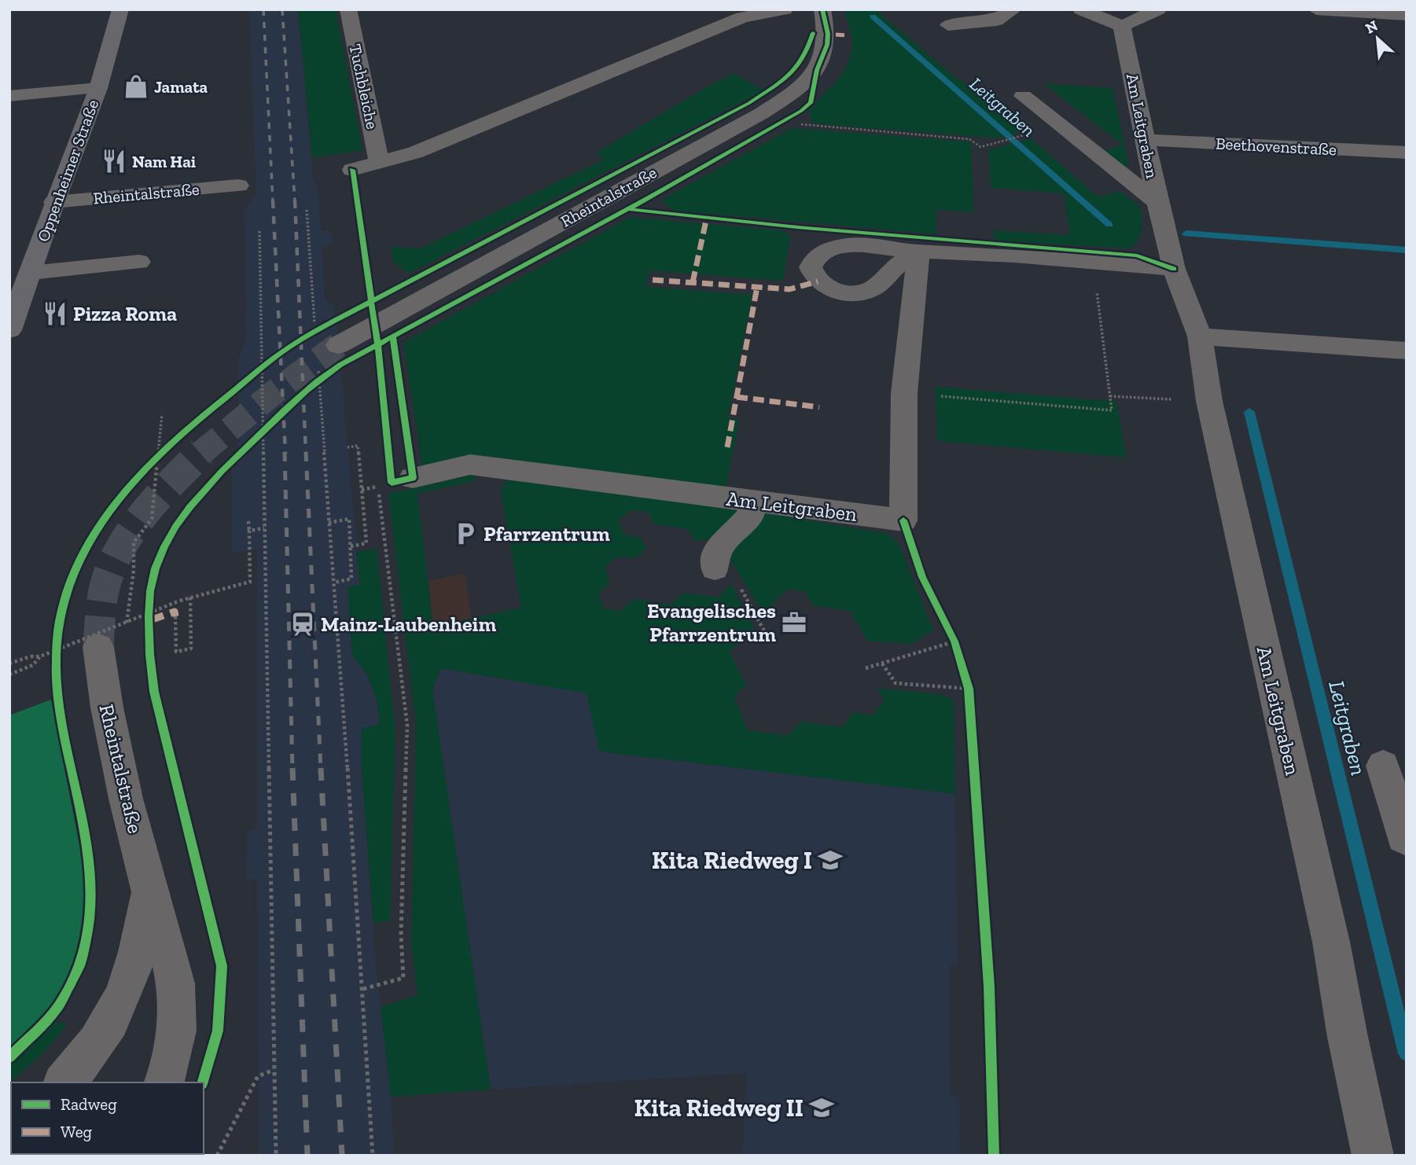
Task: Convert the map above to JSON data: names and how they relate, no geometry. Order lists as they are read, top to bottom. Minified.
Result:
{"streets":{"main road":["Oppenheimer Straße"],"street":["Tuchbleiche","Am Leitgraben","Beethovenstraße","Rheintalstraße"]},"crossings":[["Am Leitgraben","Beethovenstraße"],["Oppenheimer Straße","Rheintalstraße"]],"water":["Leitgraben"],"places":{"shop":["Jamata"],"restaurant":["Nam Hai","Pizza Roma"],"parking":["Pfarrzentrum"],"office":["Evangelisches Pfarrzentrum"],"station":["Mainz-Laubenheim"],"school or university":["Kita Riedweg I","Kita Riedweg II"]},"legend":["Radweg","Weg"],"north":"top left"}
